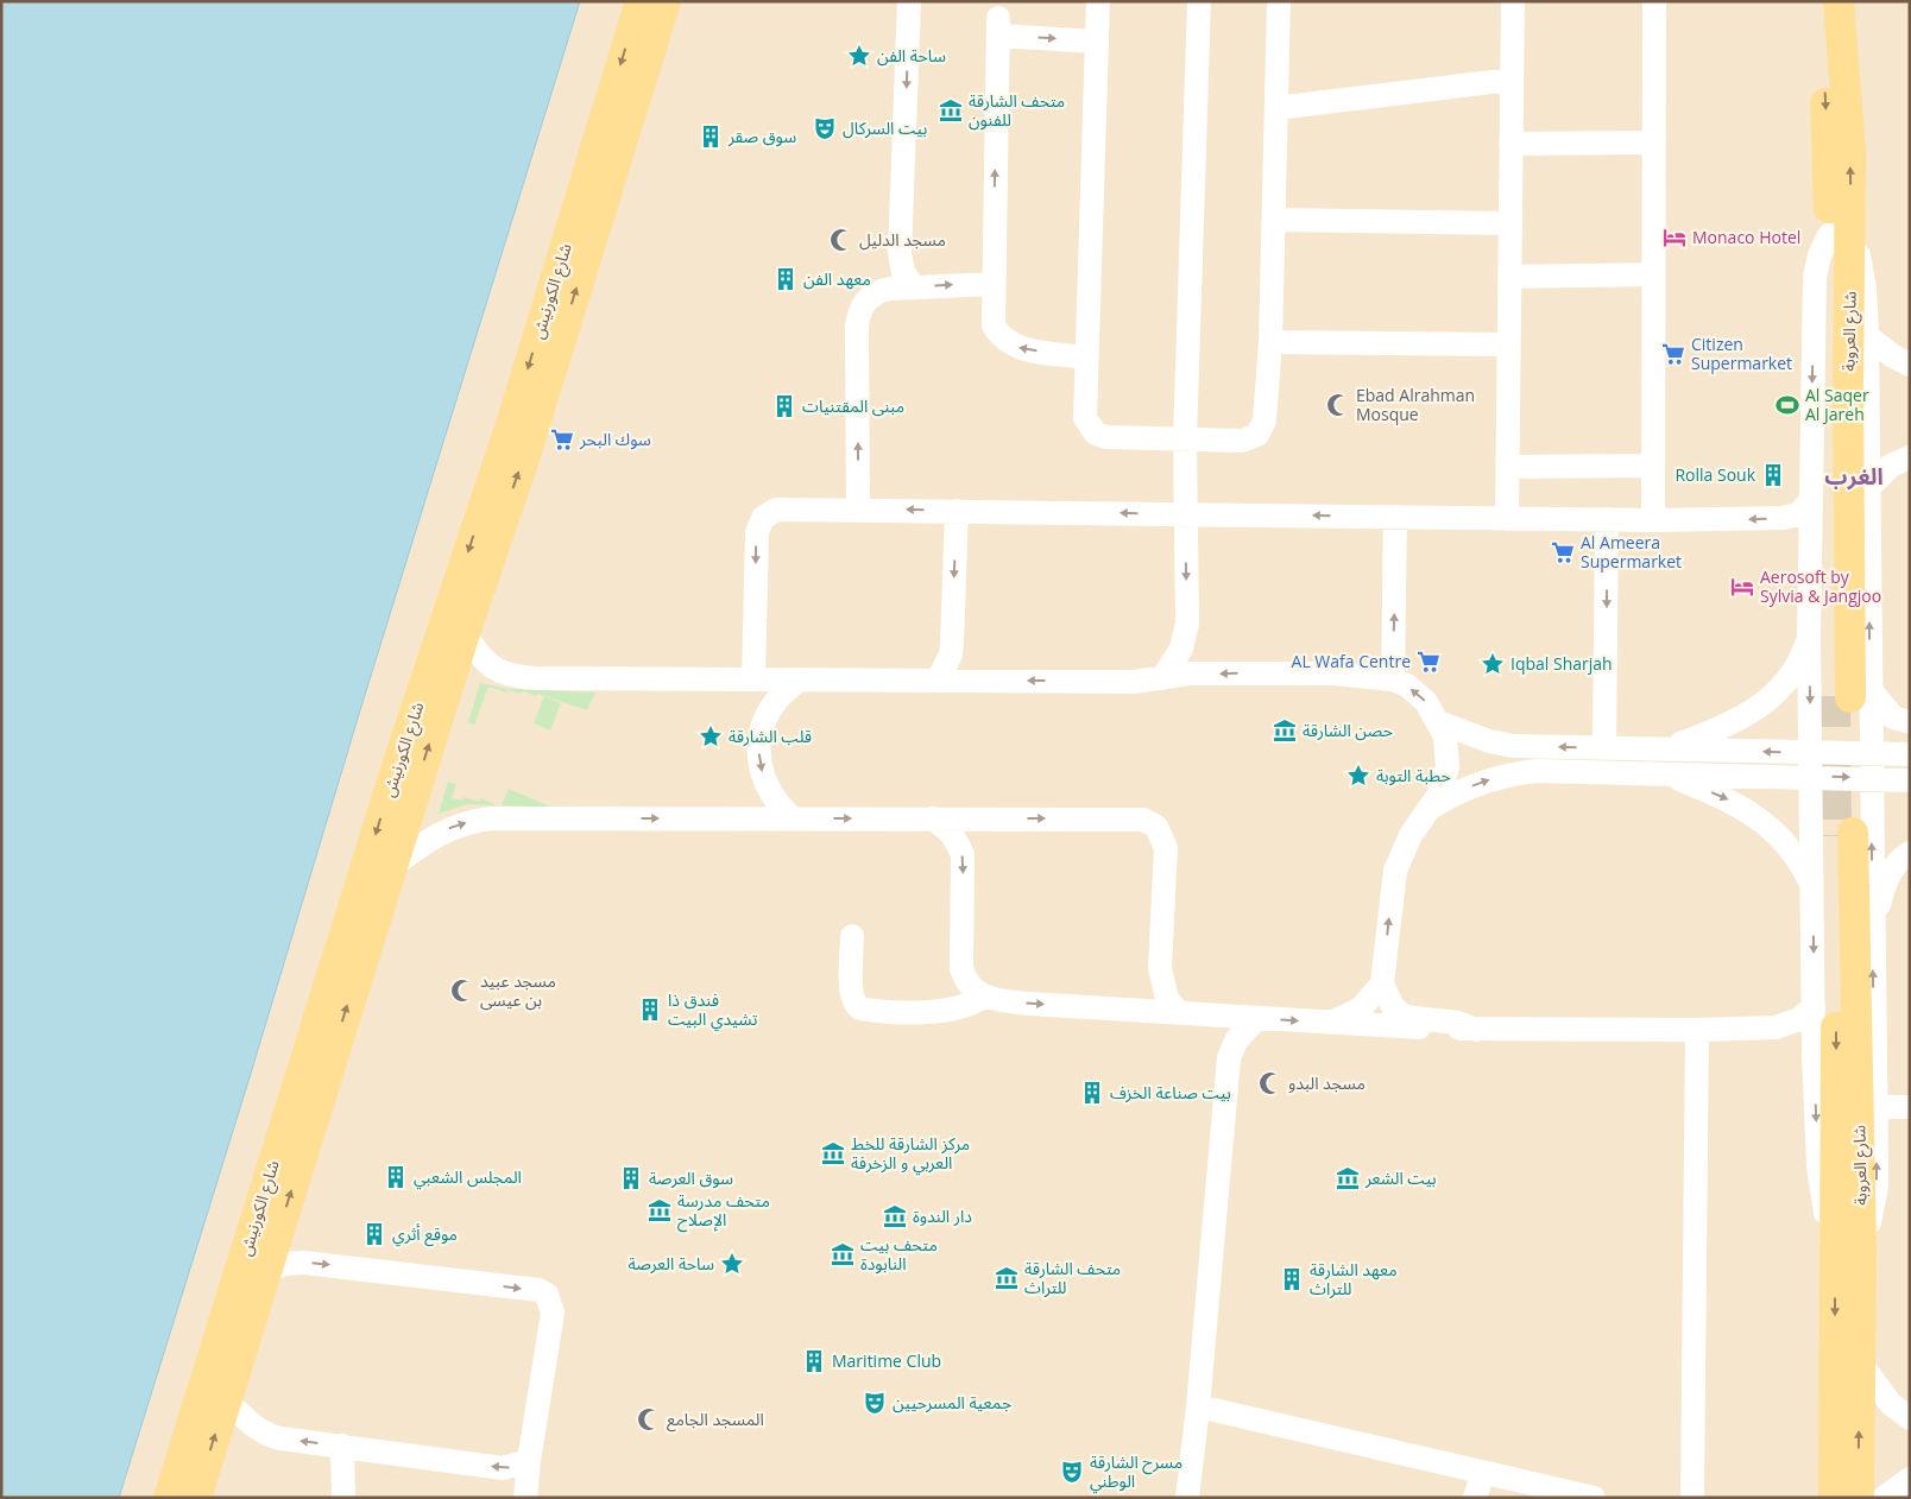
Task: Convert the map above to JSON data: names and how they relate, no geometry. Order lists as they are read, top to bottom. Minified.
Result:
{"streets":{"main road":["شارع الكورنيش","شارع العروبة"]},"districts":["الغرب"],"places":{"place":["ساحة الفن","Iqbal Sharjah","قلب الشارقة","حطبة التوبة","ساحة العرصة"],"museum":["متحف الشارقة للفنون","حصن الشارقة","مركز الشارقة للخط العربي و الزخرفة","بيت الشعر","متحف مدرسة الإصلاح","دار الندوة","متحف بيت النابودة","متحف الشارقة للتراث"],"theatre":["بيت السركال","جمعية المسرحيين","مسرح الشارقة الوطني"],"building":["سوق صقر","معهد الفن","مبنى المقتنيات","Rolla Souk","فندق ذا تشيدي البيت","بيت صناعة الخزف","المجلس الشعبي","سوق العرصة","موقع أثري","معهد الشارقة للتراث","Maritime Club"],"hotel":["Monaco Hotel","Aerosoft by Sylvia & Jangjoo"],"mosque":["مسجد الدليل","Ebad Alrahman Mosque","مسجد عبيد بن عيسى","مسجد البدو","المسجد الجامع"],"supermarket":["Citizen Supermarket","سوك البحر","Al Ameera Supermarket","AL Wafa Centre"],"sports":["Al Saqer Al Jareh"]}}
